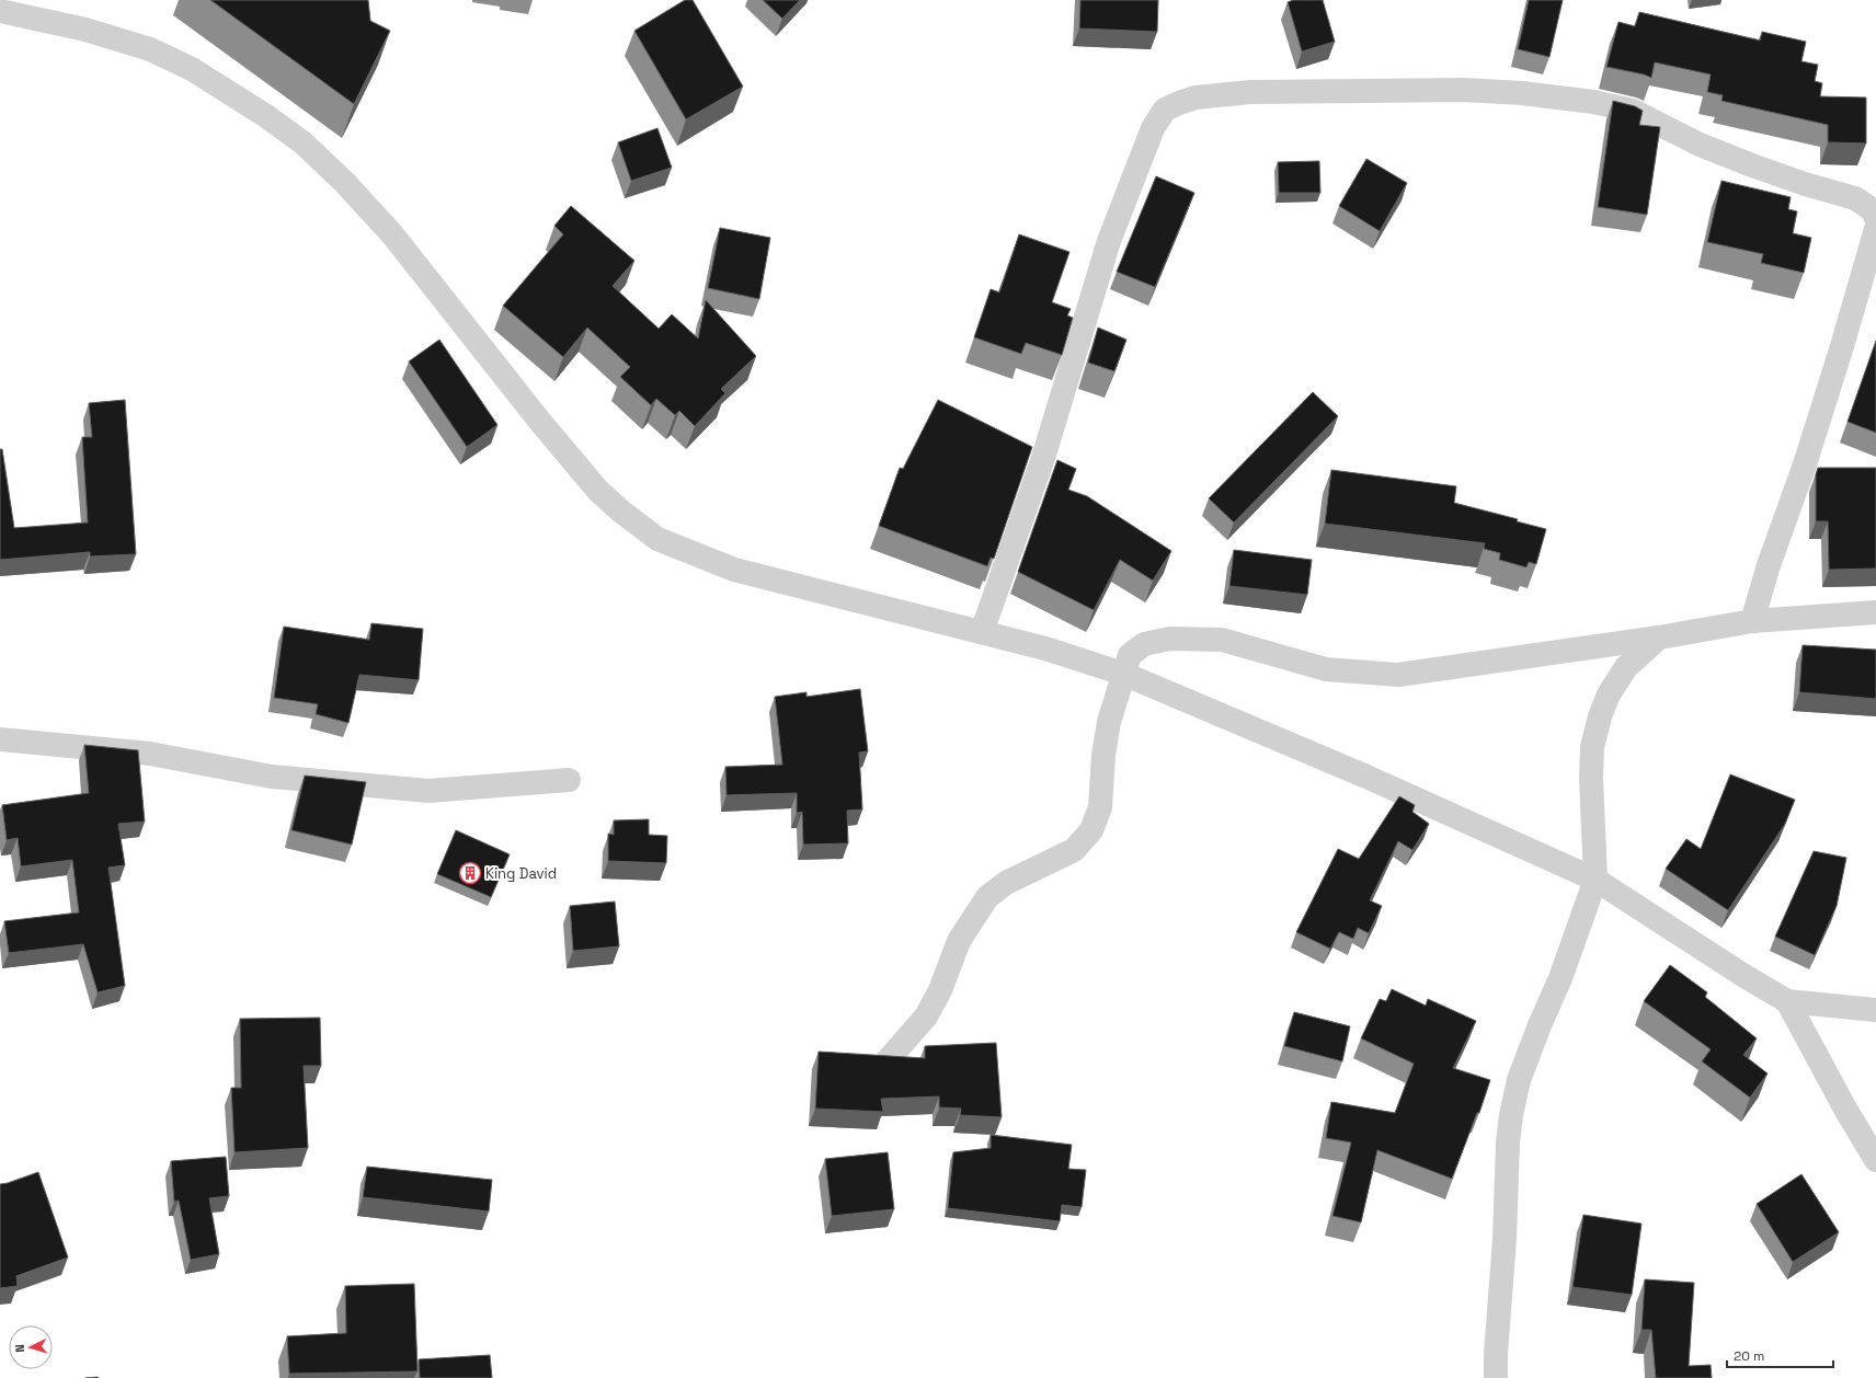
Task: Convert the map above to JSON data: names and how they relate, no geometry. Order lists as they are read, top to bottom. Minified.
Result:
{"places":{"building":["King David"]},"scale_bar":"20 m","north":"left"}
